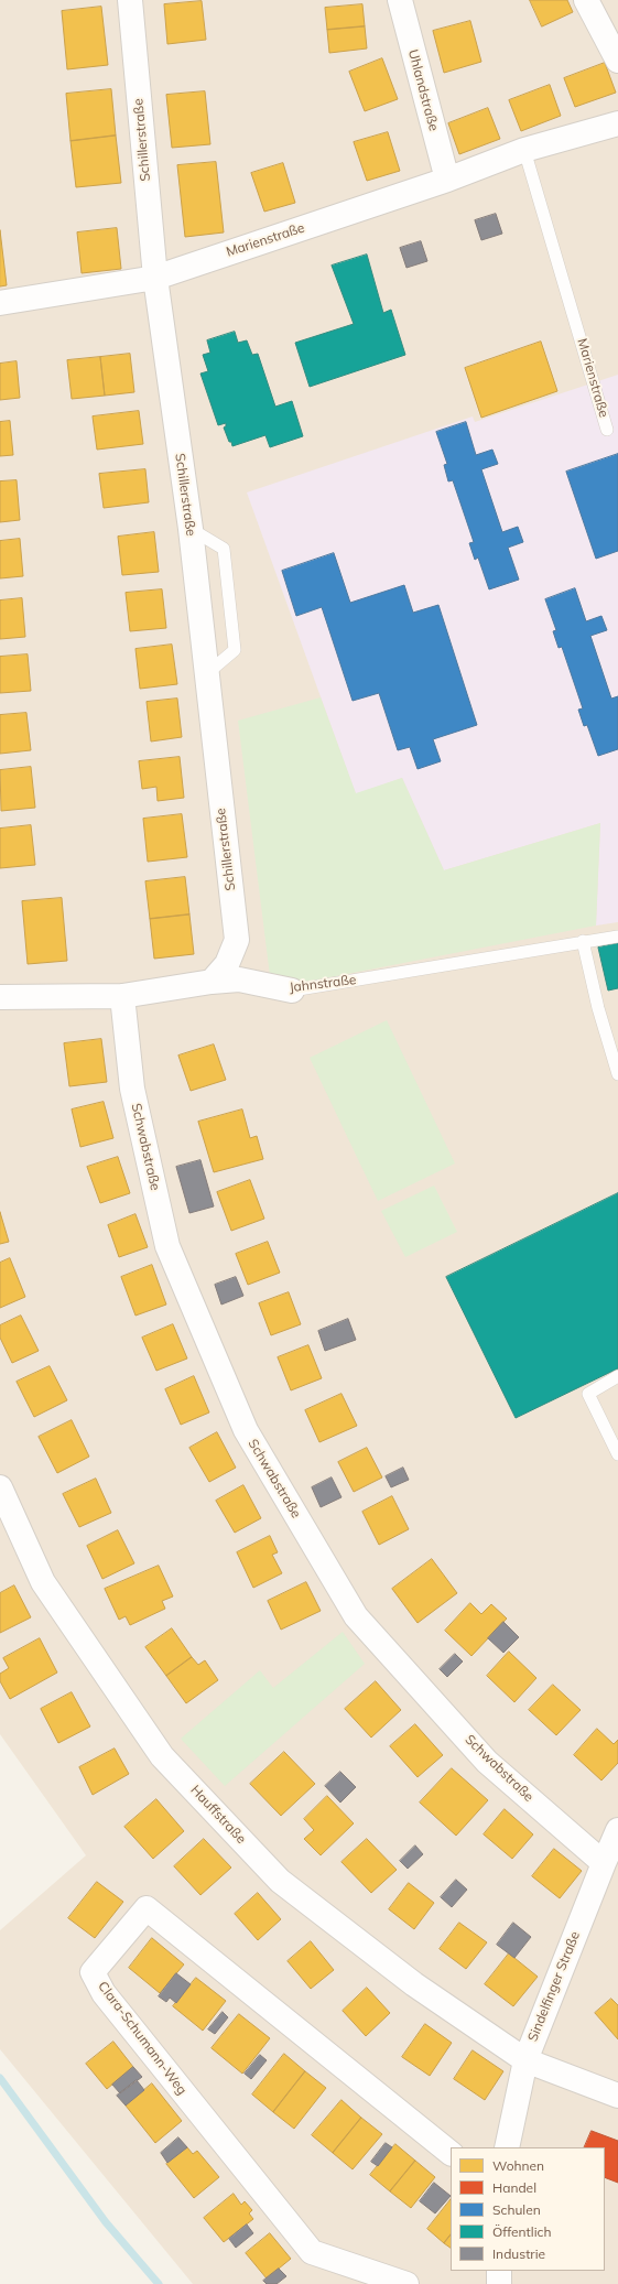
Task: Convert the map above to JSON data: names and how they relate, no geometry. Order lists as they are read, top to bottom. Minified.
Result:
{"streets":{"street":["Uhlandstraße","Schillerstraße","Marienstraße","Jahnstraße","Schwabstraße","Hauffstraße","Sindelfinger Straße","Clara-Schumann-Weg"]},"crossings":[["Uhlandstraße","Marienstraße"],["Schillerstraße","Marienstraße"],["Schillerstraße","Jahnstraße"],["Jahnstraße","Schwabstraße"],["Schwabstraße","Sindelfinger Straße"],["Hauffstraße","Sindelfinger Straße"]],"legend":["Wohnen","Handel","Schulen","Öffentlich","Industrie"]}
